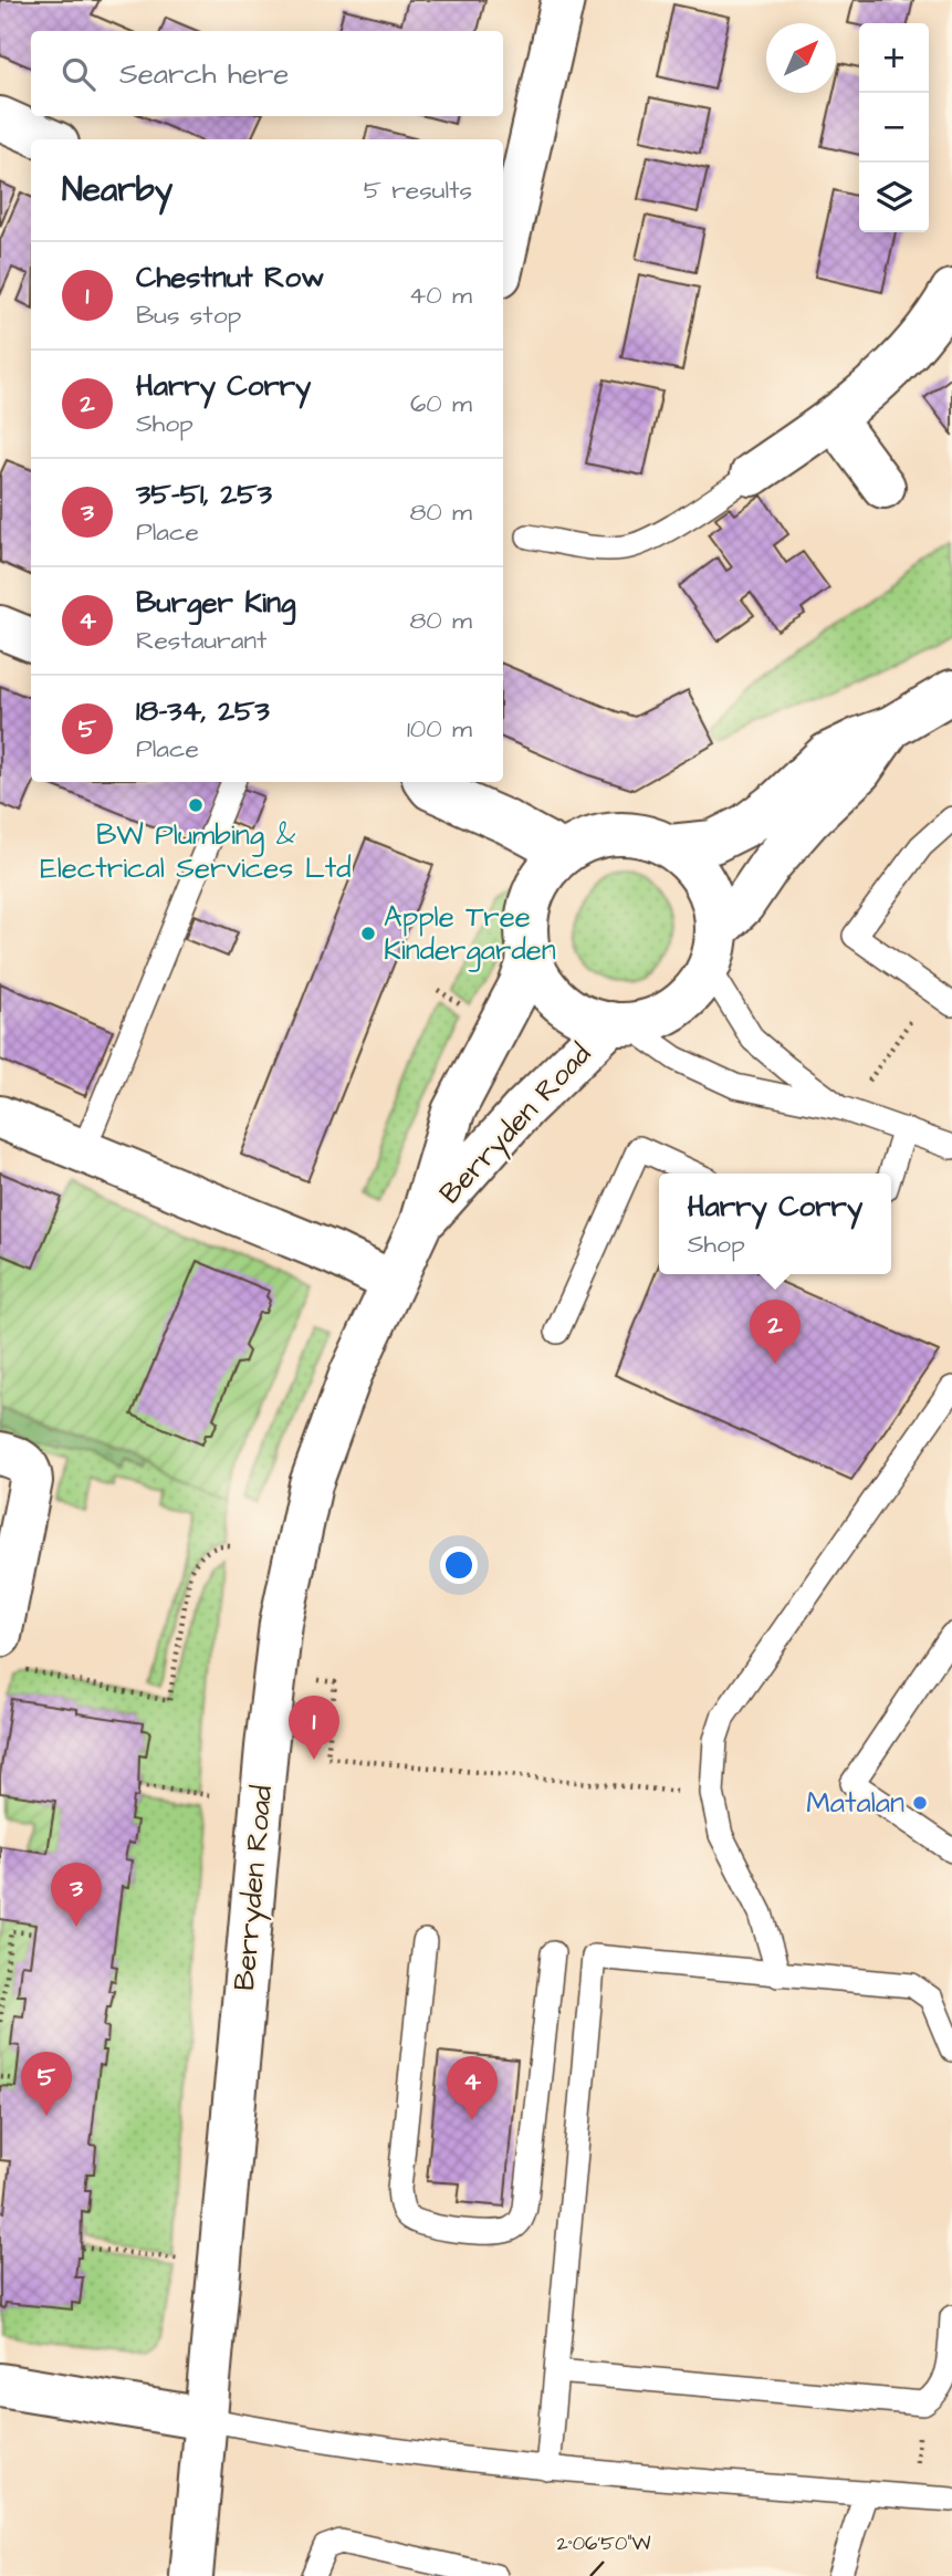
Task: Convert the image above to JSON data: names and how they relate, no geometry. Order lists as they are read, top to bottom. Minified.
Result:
{"streets":{"main road":["Berryden Road"]},"places":["BW Plumbing & Electrical Services Ltd","Apple Tree Kindergarden","Matalan"],"north":"top right","page":{"map_buttons":["+","−"],"search":"Search here","heading":["Nearby","5 results"],"list":[{"mark":"1","name":"Chestnut Row","note":"Bus stop","value":"40 m"},{"mark":"2","name":"Harry Corry","note":"Shop","value":"60 m"},{"mark":"3","name":"35-51, 253","note":"Place","value":"80 m"},{"mark":"4","name":"Burger King","note":"Restaurant","value":"80 m"},{"mark":"5","name":"18-34, 253","note":"Place","value":"100 m"}],"popup":["Harry Corry","Shop"],"pins":["2","1","3","5","4"]},"coordinates":["2°06'50\"W"]}
